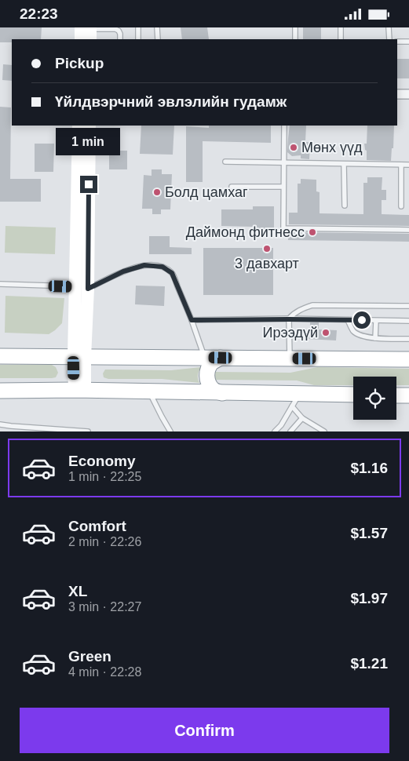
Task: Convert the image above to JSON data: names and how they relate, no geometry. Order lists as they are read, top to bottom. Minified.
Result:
{"places":["Мөнх үүд","Болд цамхаг","Даймонд фитнесс","3 давхарт","Ирээдүй"],"page":{"status":"22:23","banner":["Pickup","Үйлдвэрчний эвлэлийн гудамж"],"bubble":"1 min","list":[{"name":"Economy","note":"1 min · 22:25","value":"$1.16"},{"name":"Comfort","note":"2 min · 22:26","value":"$1.57"},{"name":"XL","note":"3 min · 22:27","value":"$1.97"},{"name":"Green","note":"4 min · 22:28","value":"$1.21"}],"buttons":"Confirm"}}
